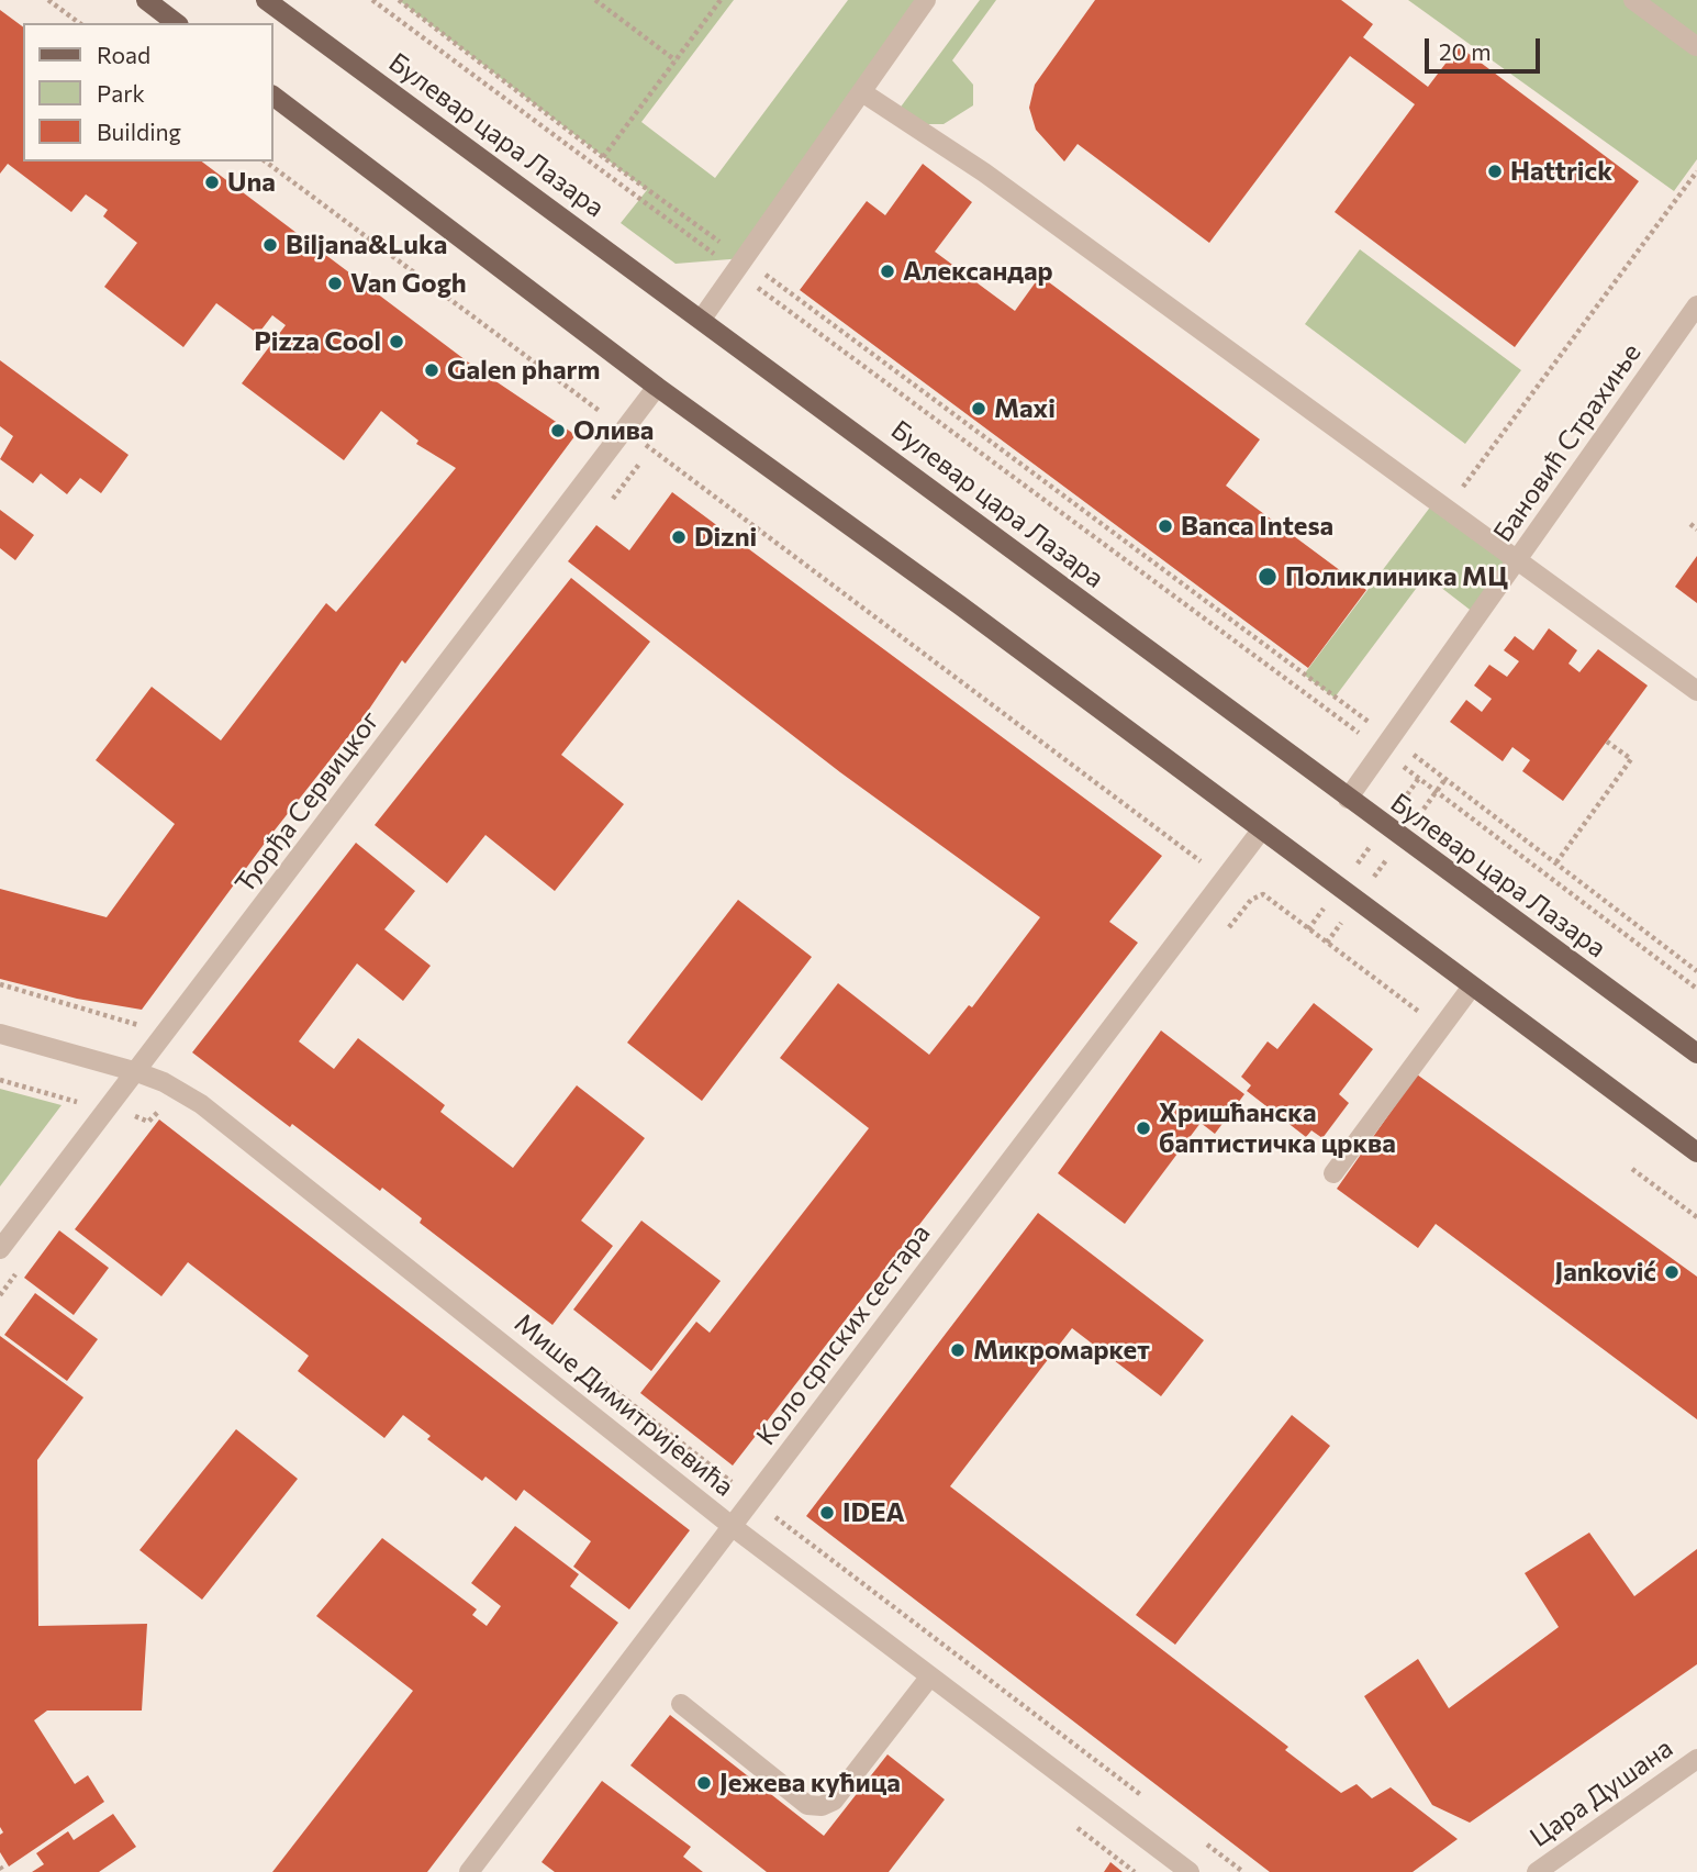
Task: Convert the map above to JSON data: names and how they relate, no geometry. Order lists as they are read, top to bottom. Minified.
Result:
{"streets":{"main road":["Булевар цара Лазара"],"street":["Бановић Страхиње","Ђорђа Сервицког","Коло српских сестара","Мише Димитријевића","Цара Душана"]},"crossings":[["Булевар цара Лазара","Бановић Страхиње"],["Ђорђа Сервицког","Мише Димитријевића"],["Коло српских сестара","Мише Димитријевића"]],"places":["Hattrick","Una","Biljana&Luka","Александар","Van Gogh","Pizza Cool","Galen pharm","Maxi","Олива","Banca Intesa","Dizni","Поликлиника МЦ","Хришћанска баптистичка црква","Janković","Микромаркет","IDEA","Јежева кућица"],"legend":["Road","Park","Building"],"scale_bar":"20 m"}
